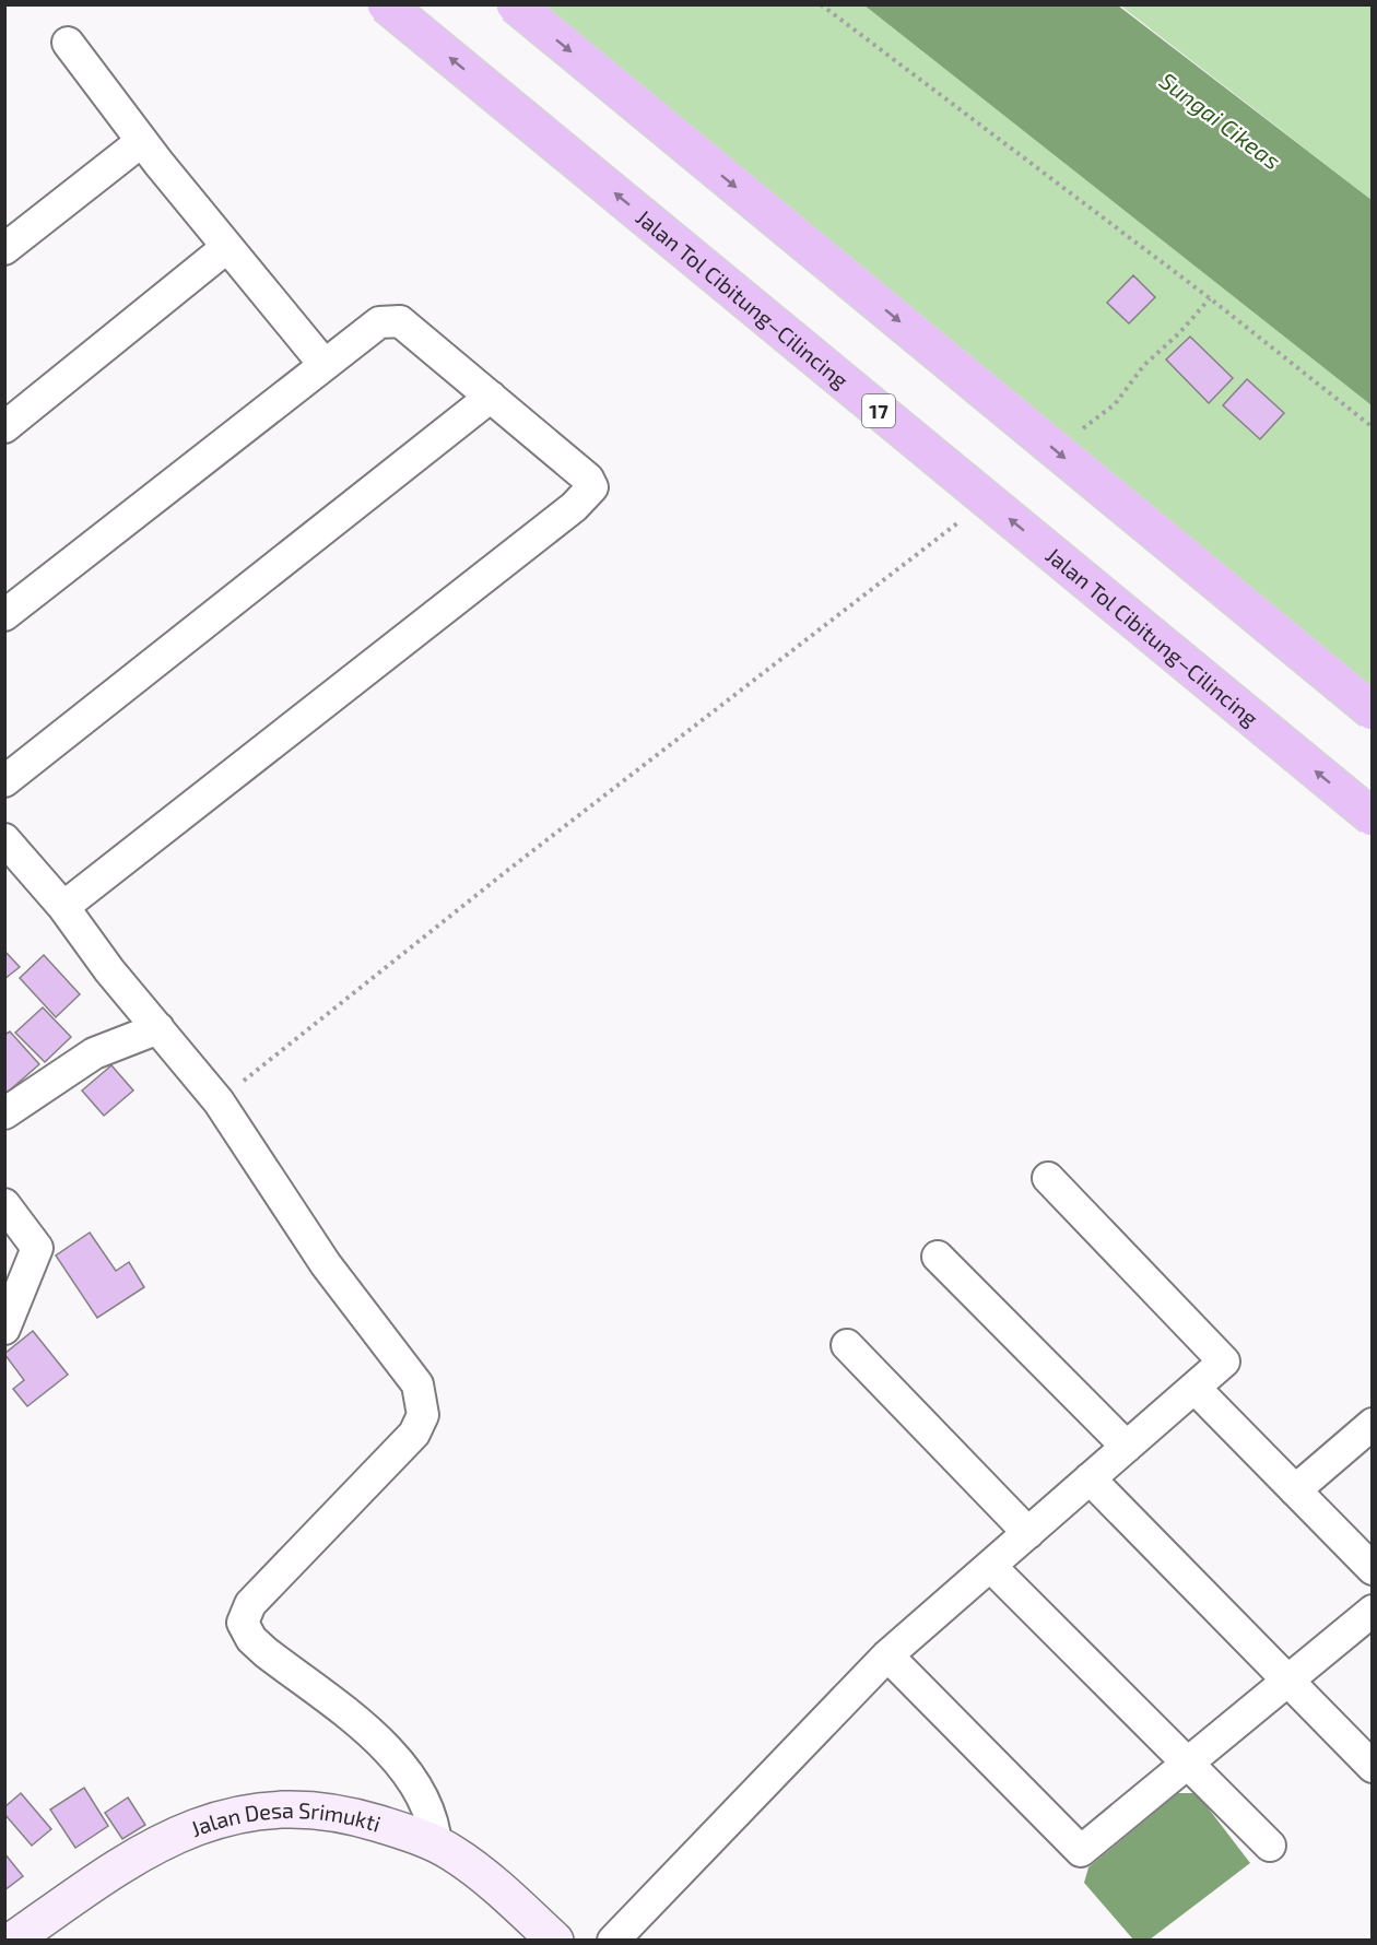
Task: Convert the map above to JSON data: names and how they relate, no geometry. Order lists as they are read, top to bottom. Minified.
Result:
{"streets":{"highway":["Jalan Tol Cibitung–Cilincing","17"],"street":["Jalan Desa Srimukti"]},"water":["Sungai Cikeas"]}
